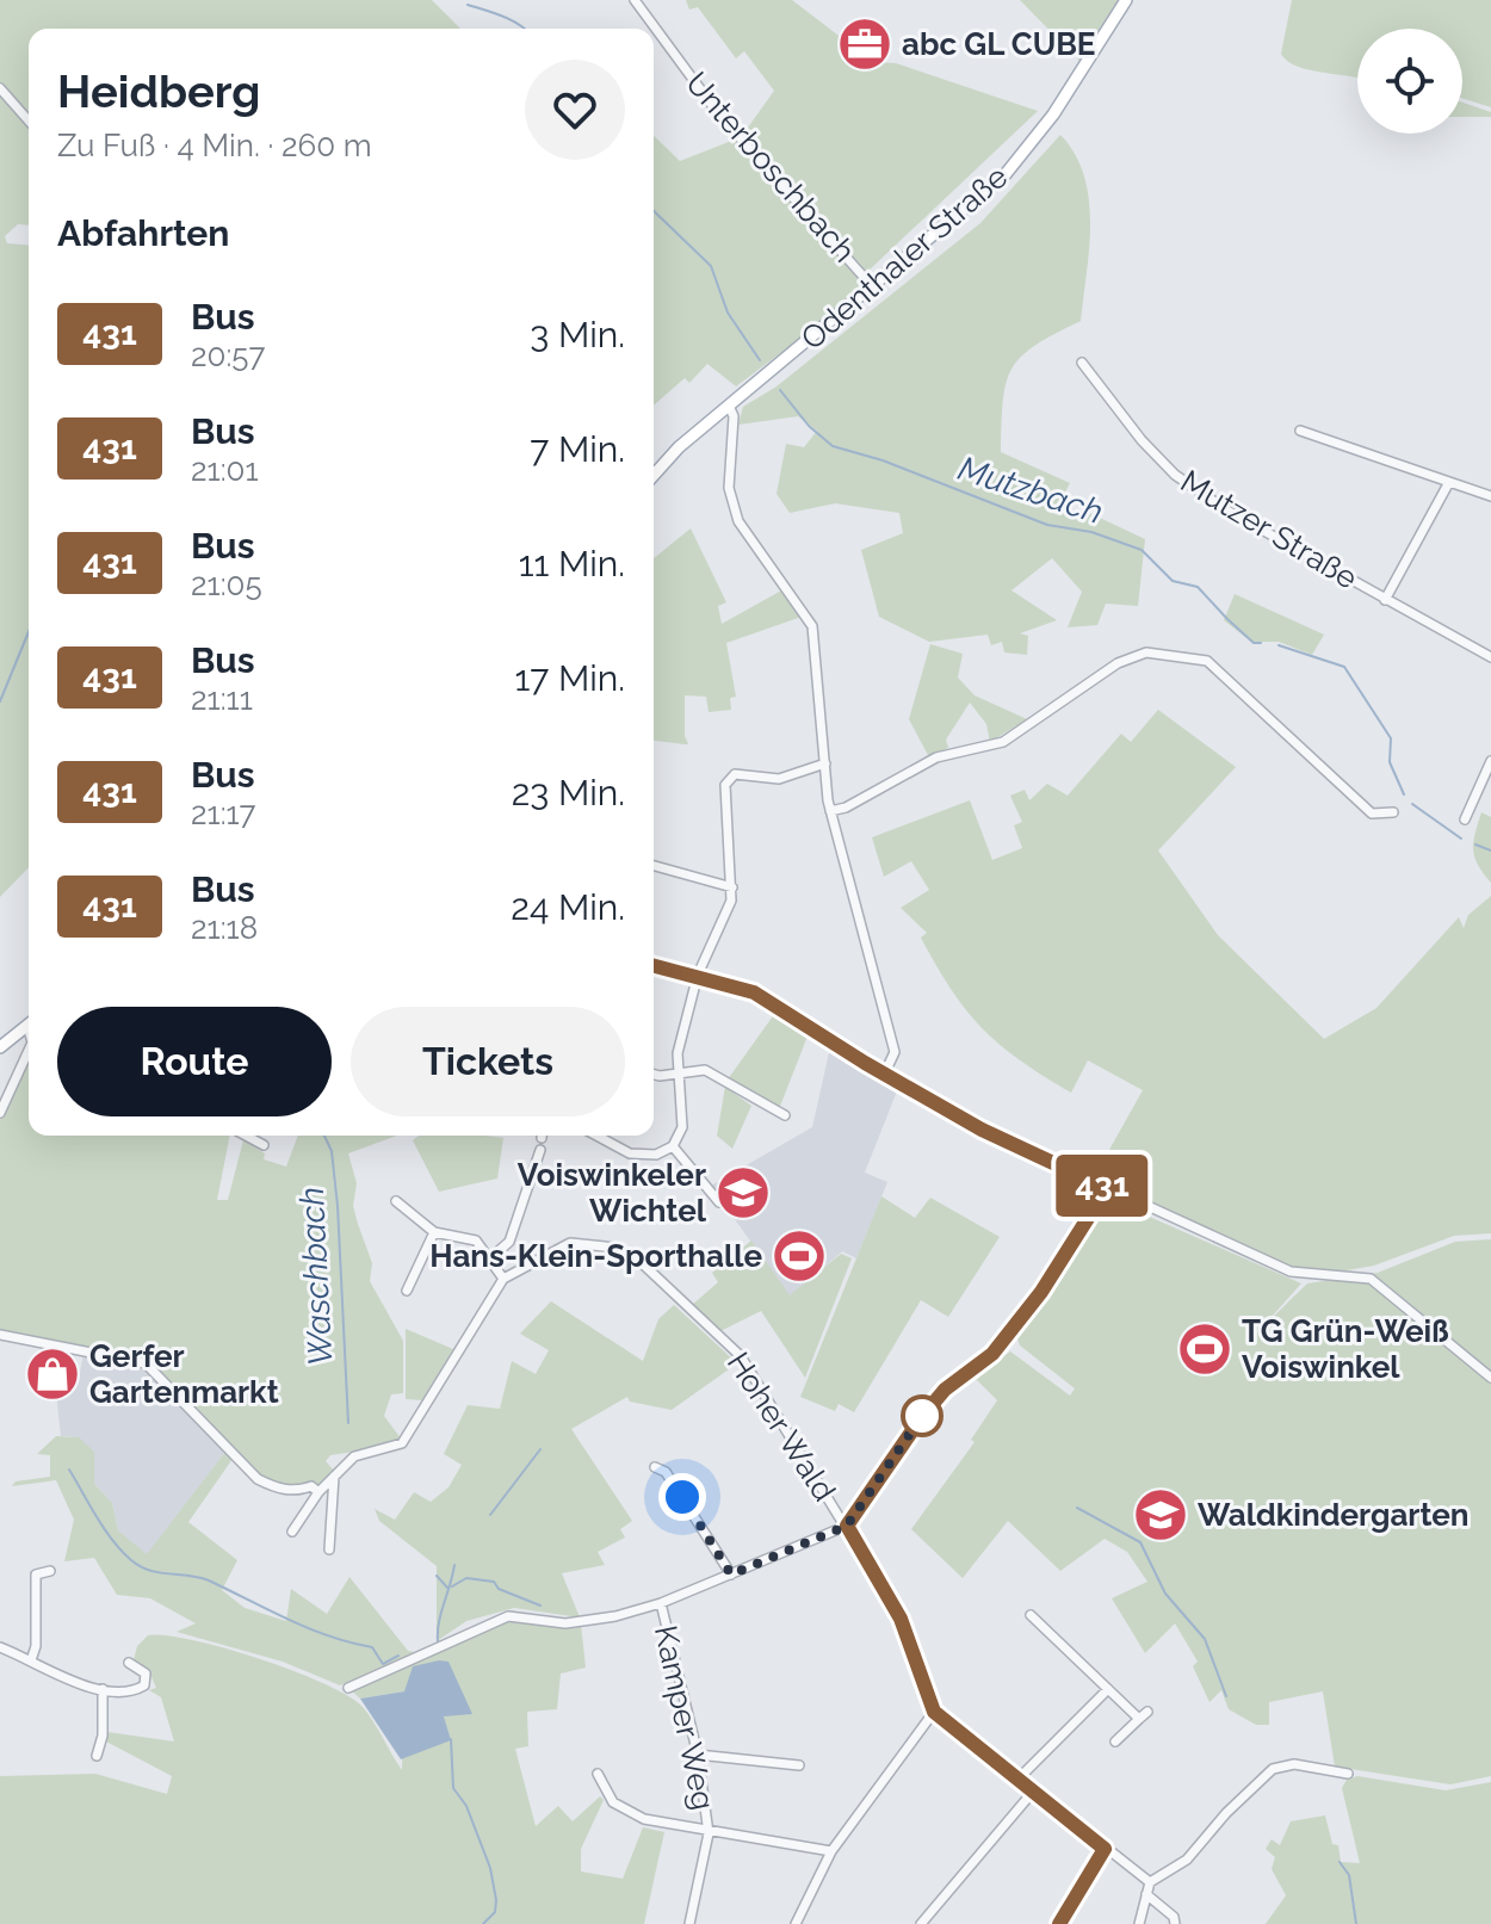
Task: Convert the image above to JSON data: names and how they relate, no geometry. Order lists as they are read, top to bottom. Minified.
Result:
{"streets":{"main road":["Odenthaler Straße"],"street":["Unterboschbach","Mutzer Straße","Hoher Wald","Kamper Weg"]},"crossings":[["Unterboschbach","Odenthaler Straße"],["Hoher Wald","Kamper Weg"]],"water":["Mutzbach","Waschbach"],"places":{"office":["abc GL CUBE"],"school or university":["Voiswinkeler Wichtel","Waldkindergarten"],"sports":["Hans-Klein-Sporthalle","TG Grün-Weiß Voiswinkel"],"shop":["Gerfer Gartenmarkt"]},"lines":["bus line 431"],"page":{"on_map":"431","heading":[["Heidberg","Zu Fuß · 4 Min. · 260 m"],"Abfahrten"],"list":[{"mark":"431","name":"Bus","note":"20:57","value":"3 Min."},{"mark":"431","name":"Bus","note":"21:01","value":"7 Min."},{"mark":"431","name":"Bus","note":"21:05","value":"11 Min."},{"mark":"431","name":"Bus","note":"21:11","value":"17 Min."},{"mark":"431","name":"Bus","note":"21:17","value":"23 Min."},{"mark":"431","name":"Bus","note":"21:18","value":"24 Min."}],"buttons":["Route","Tickets"]}}
